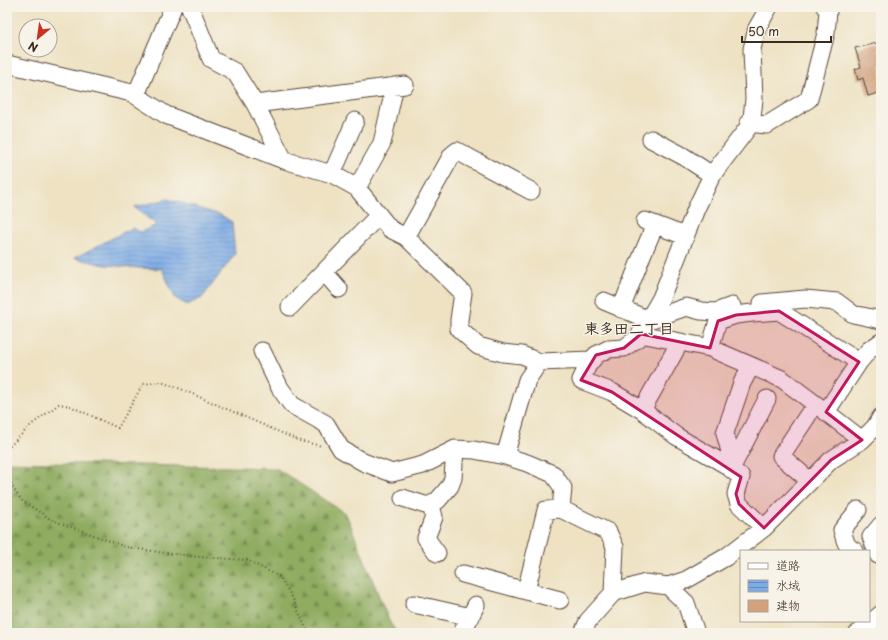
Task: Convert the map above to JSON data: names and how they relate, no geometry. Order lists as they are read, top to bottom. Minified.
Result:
{"districts":["東多田二丁目"],"legend":["道路","水域","建物"],"scale_bar":"50 m","north":"bottom left"}
